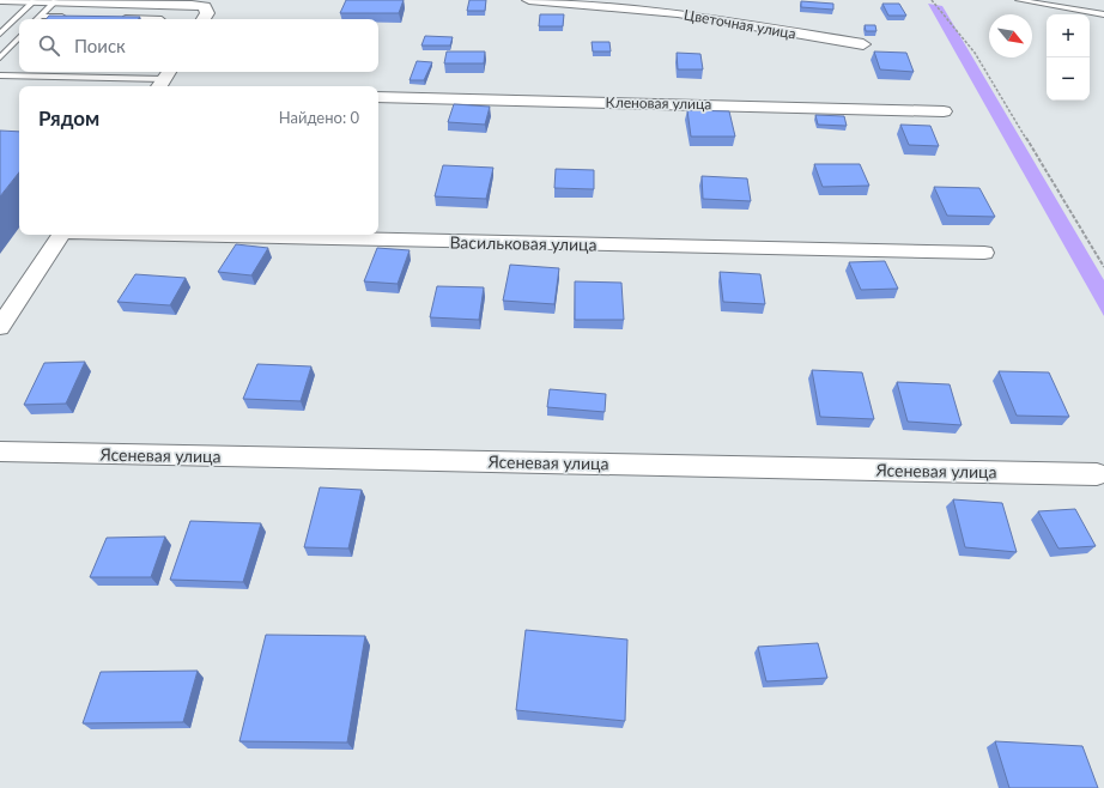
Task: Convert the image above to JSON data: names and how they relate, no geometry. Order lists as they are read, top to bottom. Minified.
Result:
{"streets":{"street":["Цветочная улица","Кленовая улица","Васильковая улица","Ясеневая улица"]},"north":"bottom right","page":{"map_buttons":["+","−"],"search":"Поиск","heading":["Рядом","Найдено: 0"]}}
